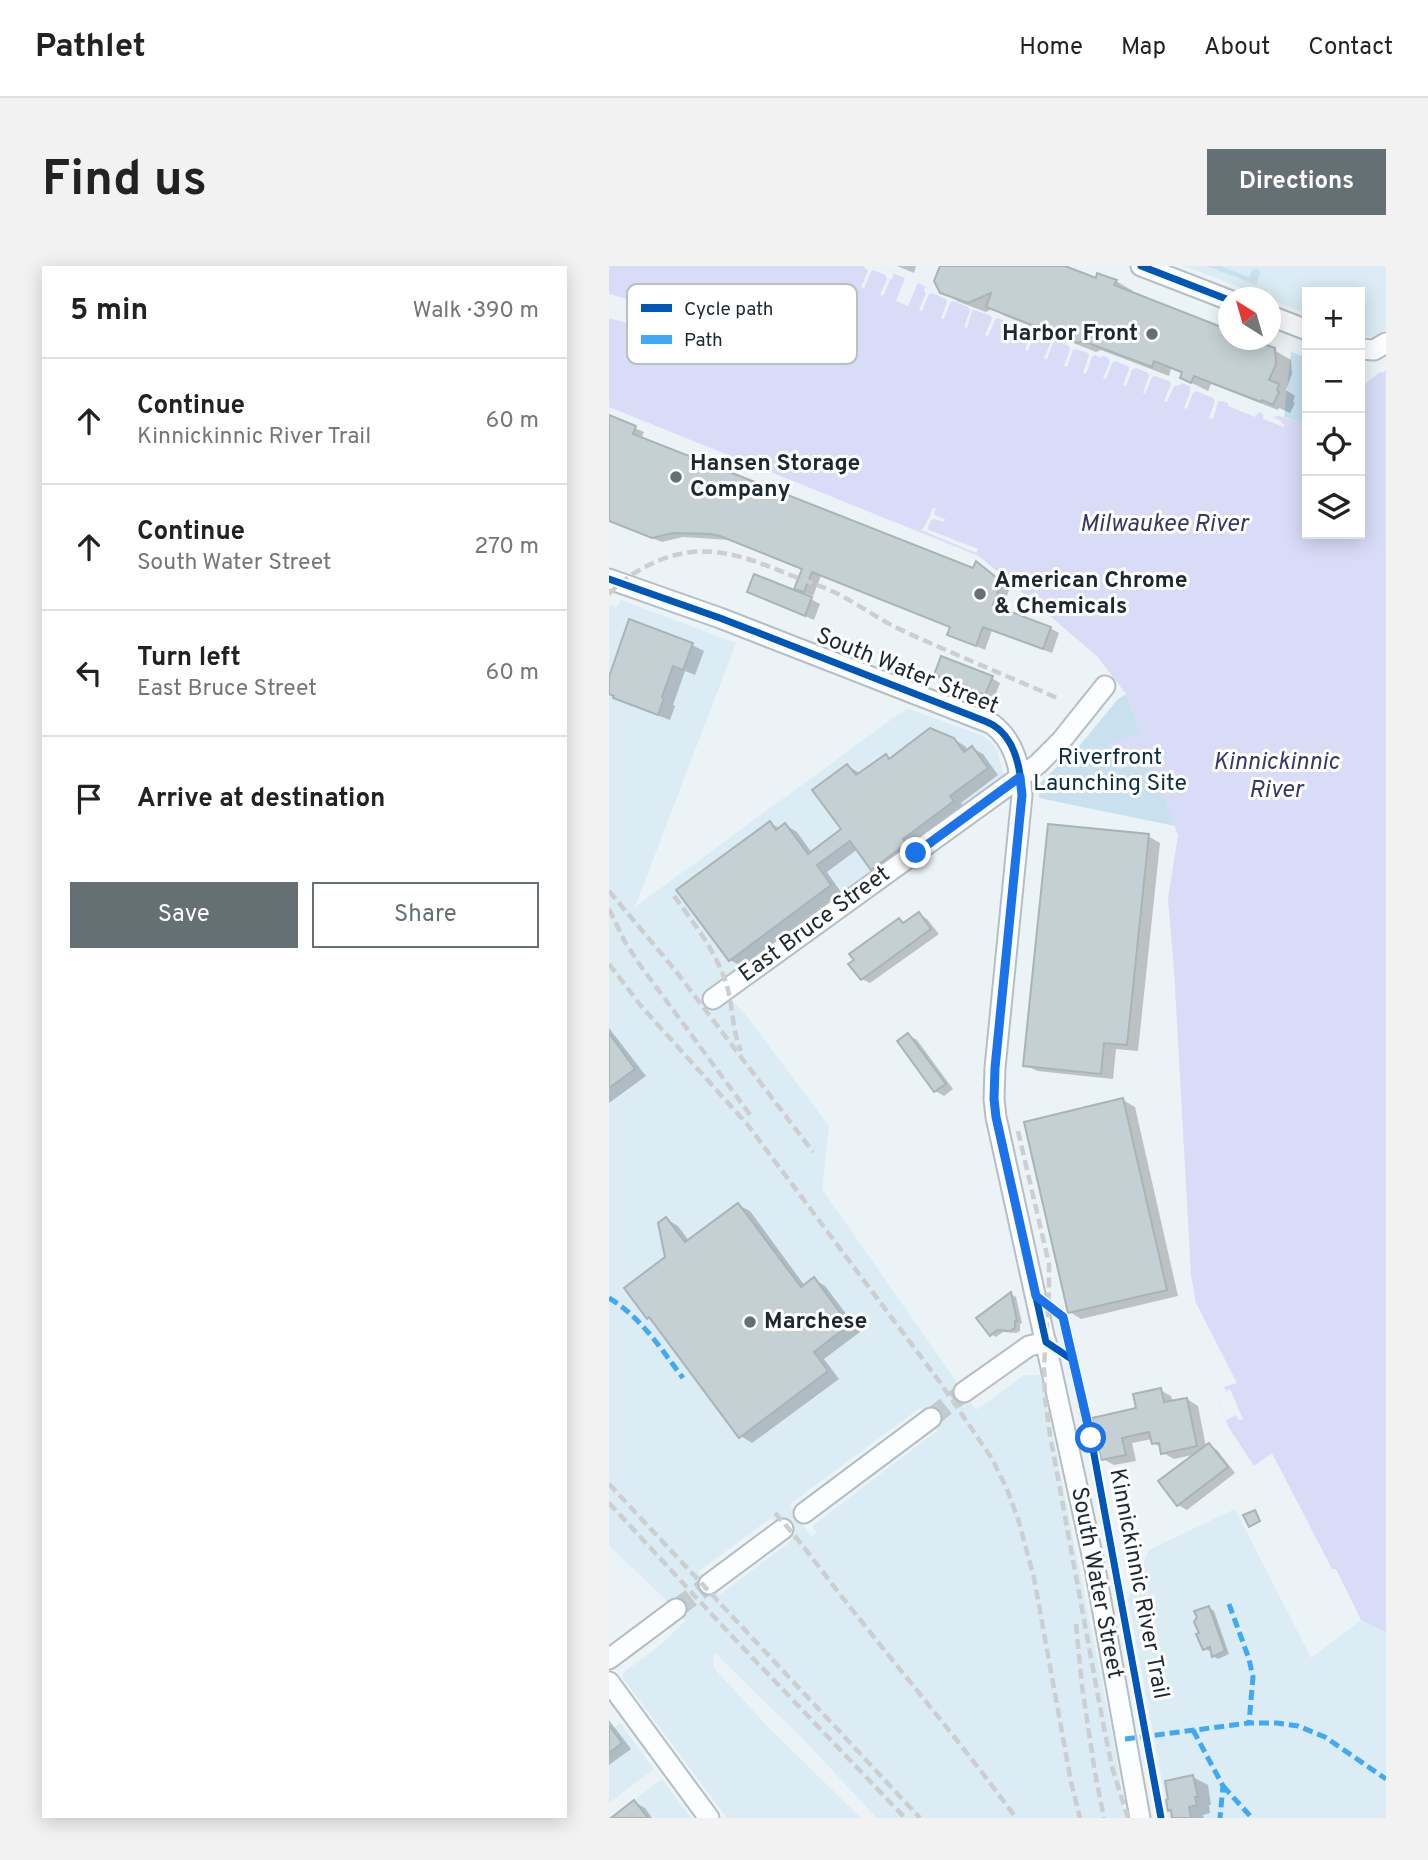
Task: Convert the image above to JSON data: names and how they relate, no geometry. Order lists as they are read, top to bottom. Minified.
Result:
{"streets":{"street":["South Water Street","East Bruce Street"],"cycle path":["Kinnickinnic River Trail"]},"crossings":[["South Water Street","East Bruce Street"]],"water":["Milwaukee River","Kinnickinnic River"],"parks":["Riverfront Launching Site"],"places":["Harbor Front","Hansen Storage Company","American Chrome & Chemicals","Marchese"],"legend":["Cycle path","Path"],"north":"top left","page":{"header":"Pathlet","nav":["Home","Map","About","Contact"],"buttons":["Directions",["Save","Share"]],"title":"Find us","heading":["5 min","Walk · 390 m"],"map_buttons":["+","−"],"list":[["Continue","Kinnickinnic River Trail","60 m"],["Continue","South Water Street","270 m"],["Turn left","East Bruce Street","60 m"],"Arrive at destination"]}}
